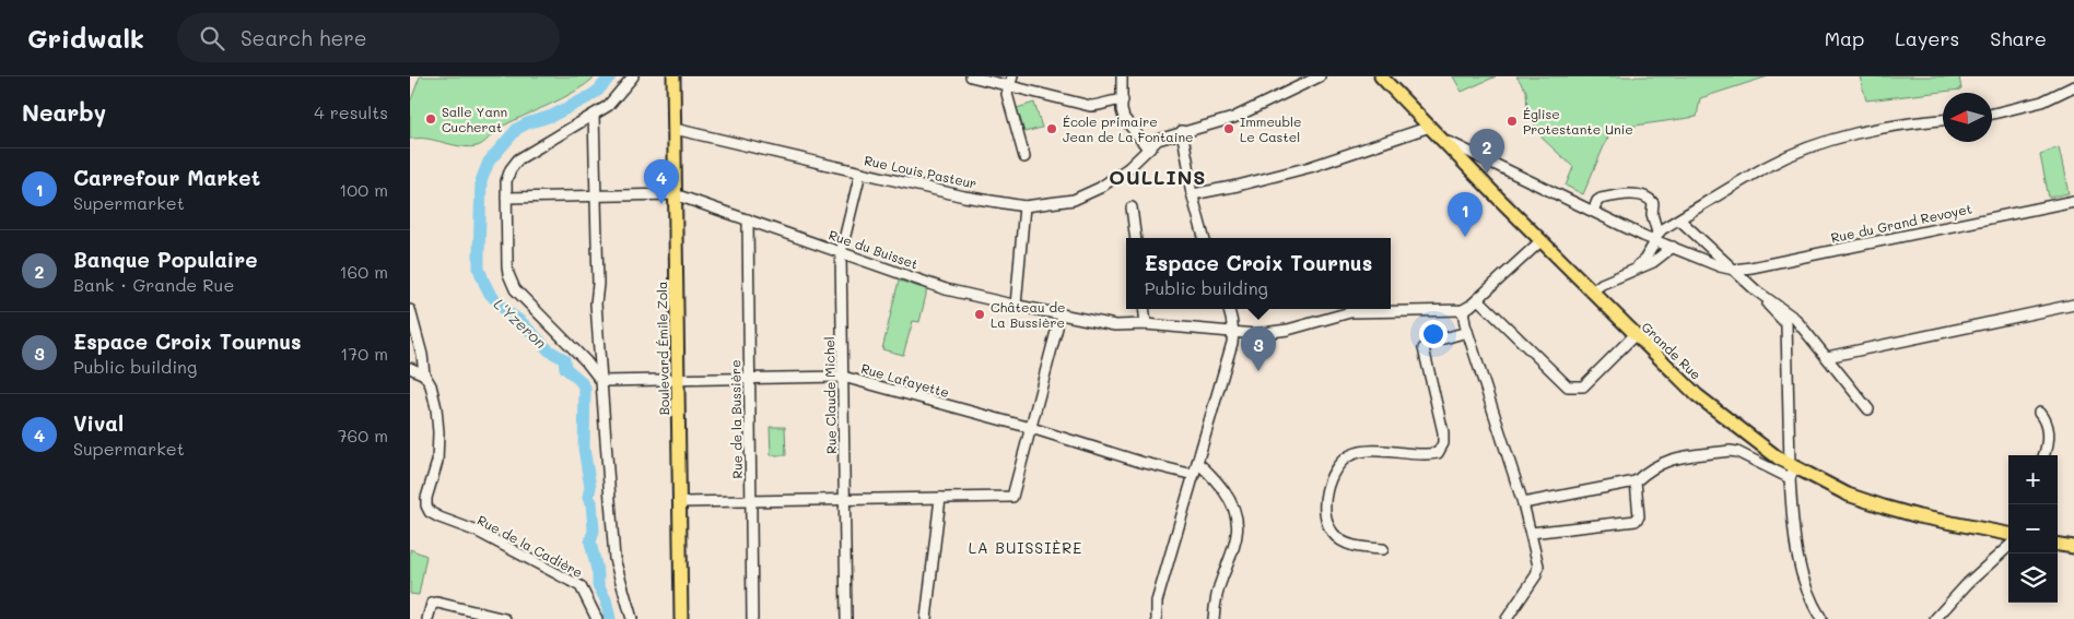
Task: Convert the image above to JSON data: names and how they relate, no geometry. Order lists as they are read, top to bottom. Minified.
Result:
{"streets":{"main road":["Boulevard Émile Zola","Grande Rue"],"street":["Rue Louis Pasteur","Rue du Grand Revoyet","Rue du Buisset","Rue Lafayette","Rue Claude Michel","Rue de la Bussière","Rue de la Cadière"]},"crossings":[["Rue Louis Pasteur","Boulevard Émile Zola"],["Rue Louis Pasteur","Rue Claude Michel"],["Rue du Buisset","Boulevard Émile Zola"],["Rue du Buisset","Rue Claude Michel"],["Rue du Buisset","Rue de la Bussière"],["Boulevard Émile Zola","Rue Lafayette"],["Rue Lafayette","Rue Claude Michel"],["Rue Lafayette","Rue de la Bussière"]],"districts":["OULLINS","LA BUISSIÈRE"],"water":["L'Yzeron"],"places":["Salle Yann Cucherat","Église Protestante Unie","École primaire Jean de La Fontaine","Immeuble Le Castel","Château de La Bussière"],"north":"left","page":{"header":"Gridwalk","search":"Search here","nav":["Map","Layers","Share"],"heading":["Nearby","4 results"],"pins":["2","4","1","3"],"list":[{"mark":"1","name":"Carrefour Market","note":"Supermarket","value":"100 m"},{"mark":"2","name":"Banque Populaire","note":"Bank · Grande Rue","value":"160 m"},{"mark":"3","name":"Espace Croix Tournus","note":"Public building","value":"170 m"},{"mark":"4","name":"Vival","note":"Supermarket","value":"760 m"}],"popup":["Espace Croix Tournus","Public building"],"map_buttons":["+","−"]}}
